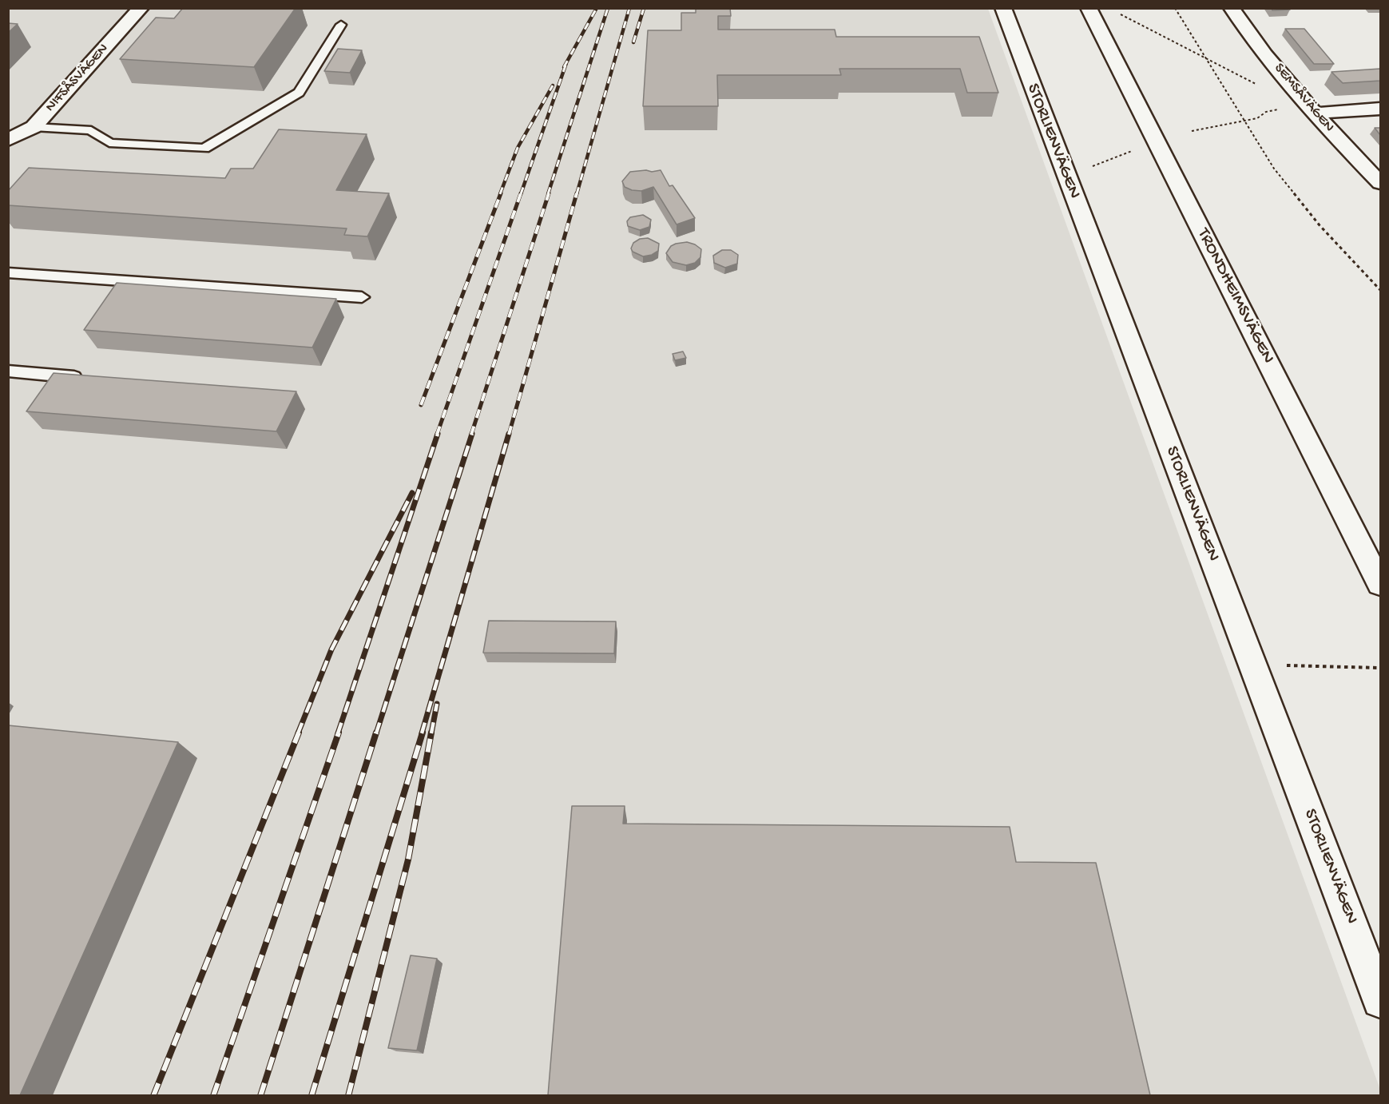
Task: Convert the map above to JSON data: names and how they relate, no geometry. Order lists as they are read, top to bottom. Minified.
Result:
{"streets":{"street":["NIFSÅSVÄGEN","SEMSÅVÄGEN","STORLIENVÄGEN","TRONDHEIMSVÄGEN"]}}
